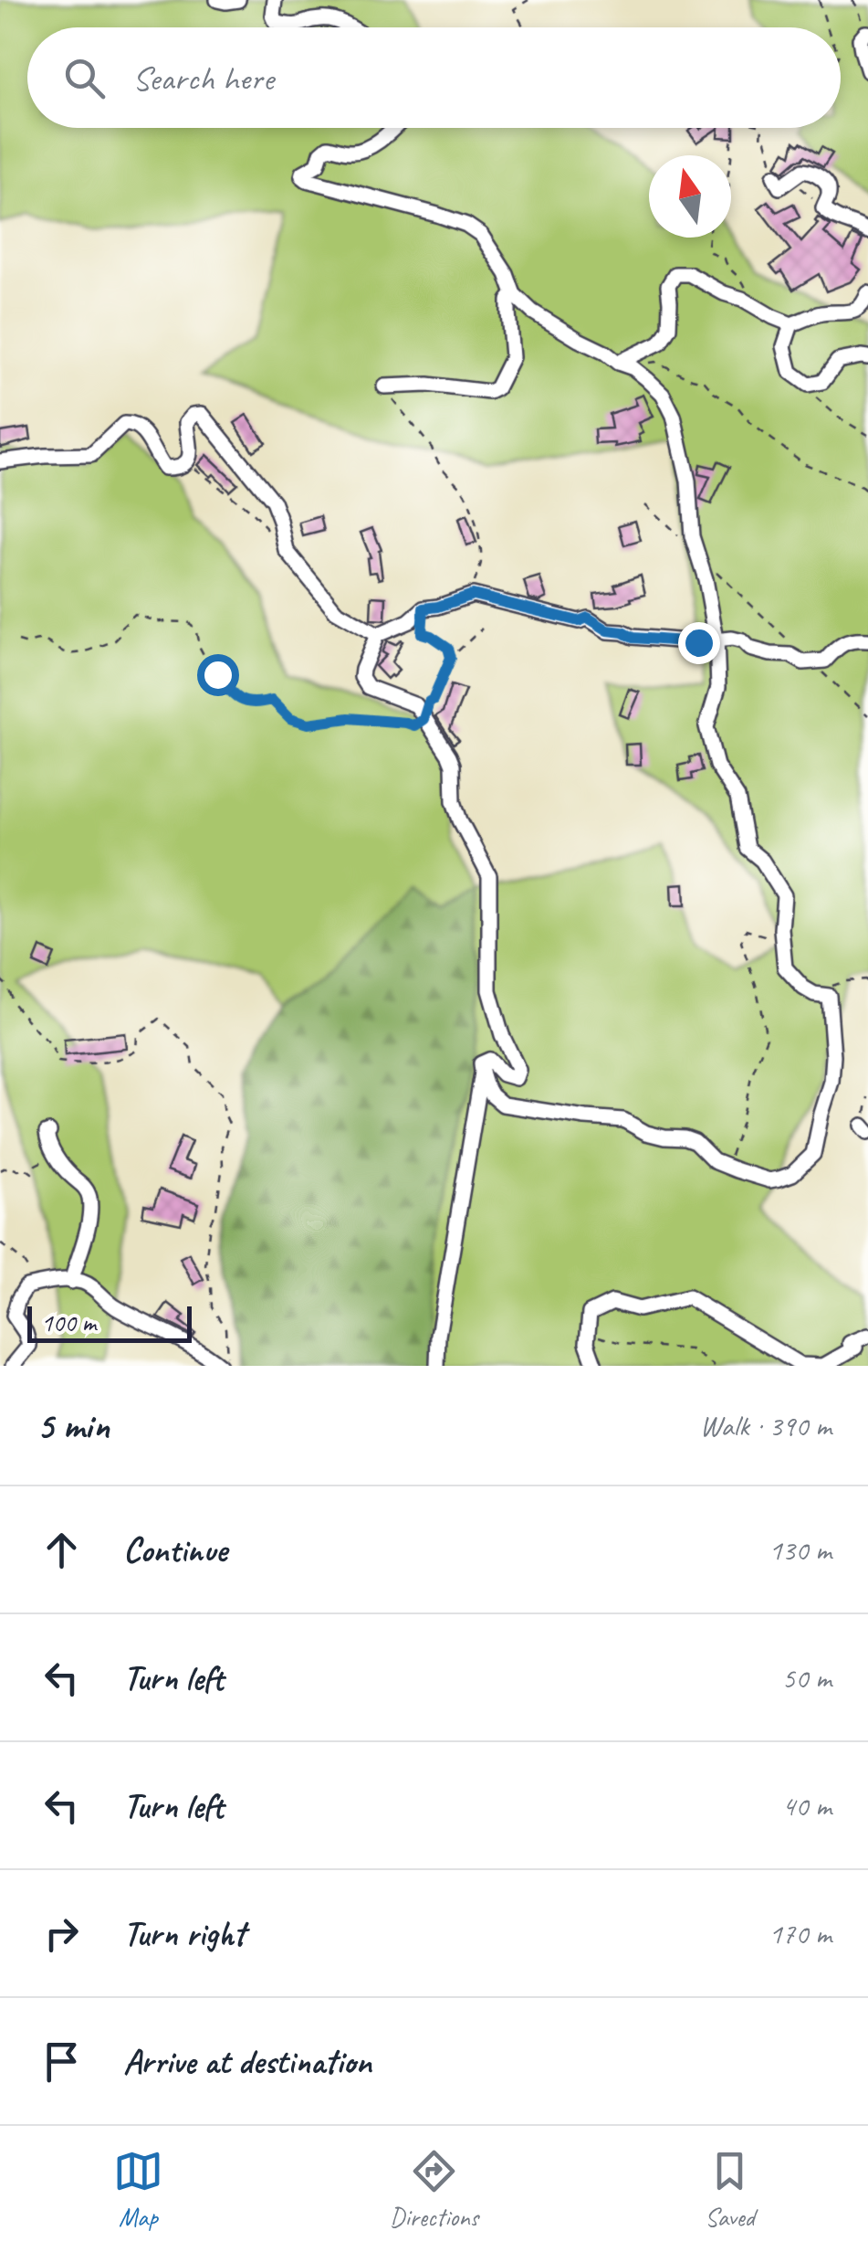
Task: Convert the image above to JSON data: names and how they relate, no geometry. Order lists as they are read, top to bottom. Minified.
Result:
{"scale_bar":"100 m","north":"top","page":{"search":"Search here","scale":"100 m","heading":["5 min","Walk · 390 m"],"list":[["Continue","130 m"],["Turn left","50 m"],["Turn left","40 m"],["Turn right","170 m"],"Arrive at destination"],"nav":["Map","Directions","Saved"]}}
